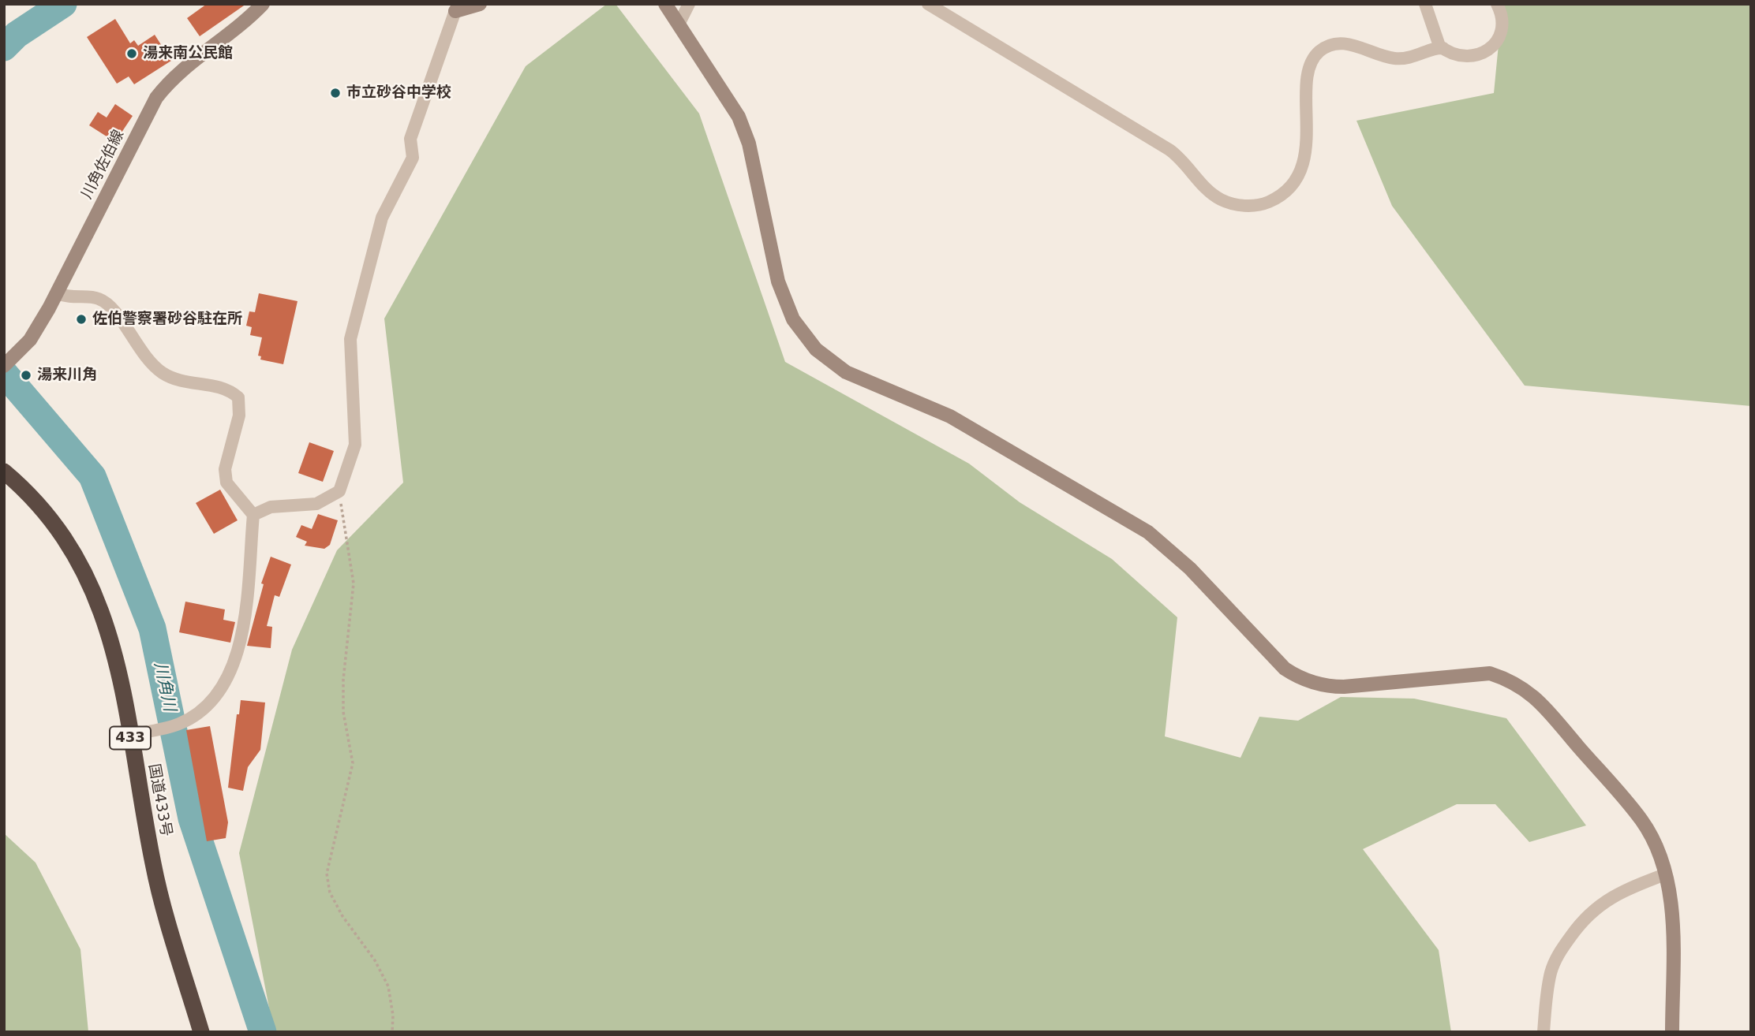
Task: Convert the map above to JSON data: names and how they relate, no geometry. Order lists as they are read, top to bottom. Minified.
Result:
{"streets":{"highway":["433","国道433号"],"street":["川角佐伯線"]},"water":["川角川"],"places":["湯来南公民館","市立砂谷中学校","佐伯警察署砂谷駐在所","湯来川角"]}
